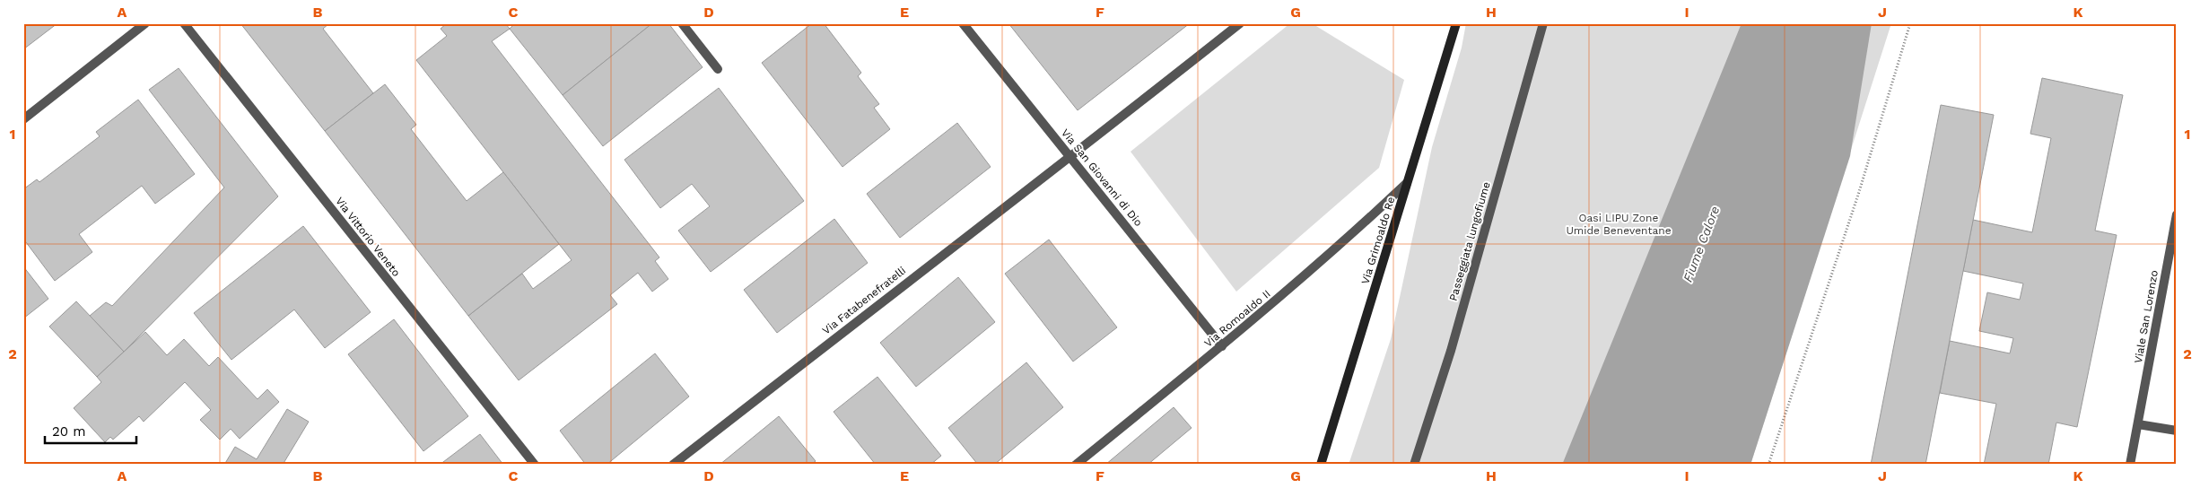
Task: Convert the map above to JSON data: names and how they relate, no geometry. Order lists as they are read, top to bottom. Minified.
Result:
{"streets":{"main road":["Via Grimoaldo Re"],"street":["Via San Giovanni di Dio","Via Vittorio Veneto","Passeggiata lungofiume","Via Fatabenefratelli","Viale San Lorenzo","Via Romoaldo II"]},"crossings":[["Via San Giovanni di Dio","Via Fatabenefratelli"],["Via San Giovanni di Dio","Via Romoaldo II"],["Via Grimoaldo Re","Via Romoaldo II"]],"water":["Fiume Calore"],"parks":["Oasi LIPU Zone Umide Beneventane"],"scale_bar":"20 m","grid":{"columns":["A","B","C","D","E","F","G","H","I","J","K"],"rows":["1","2"]}}
